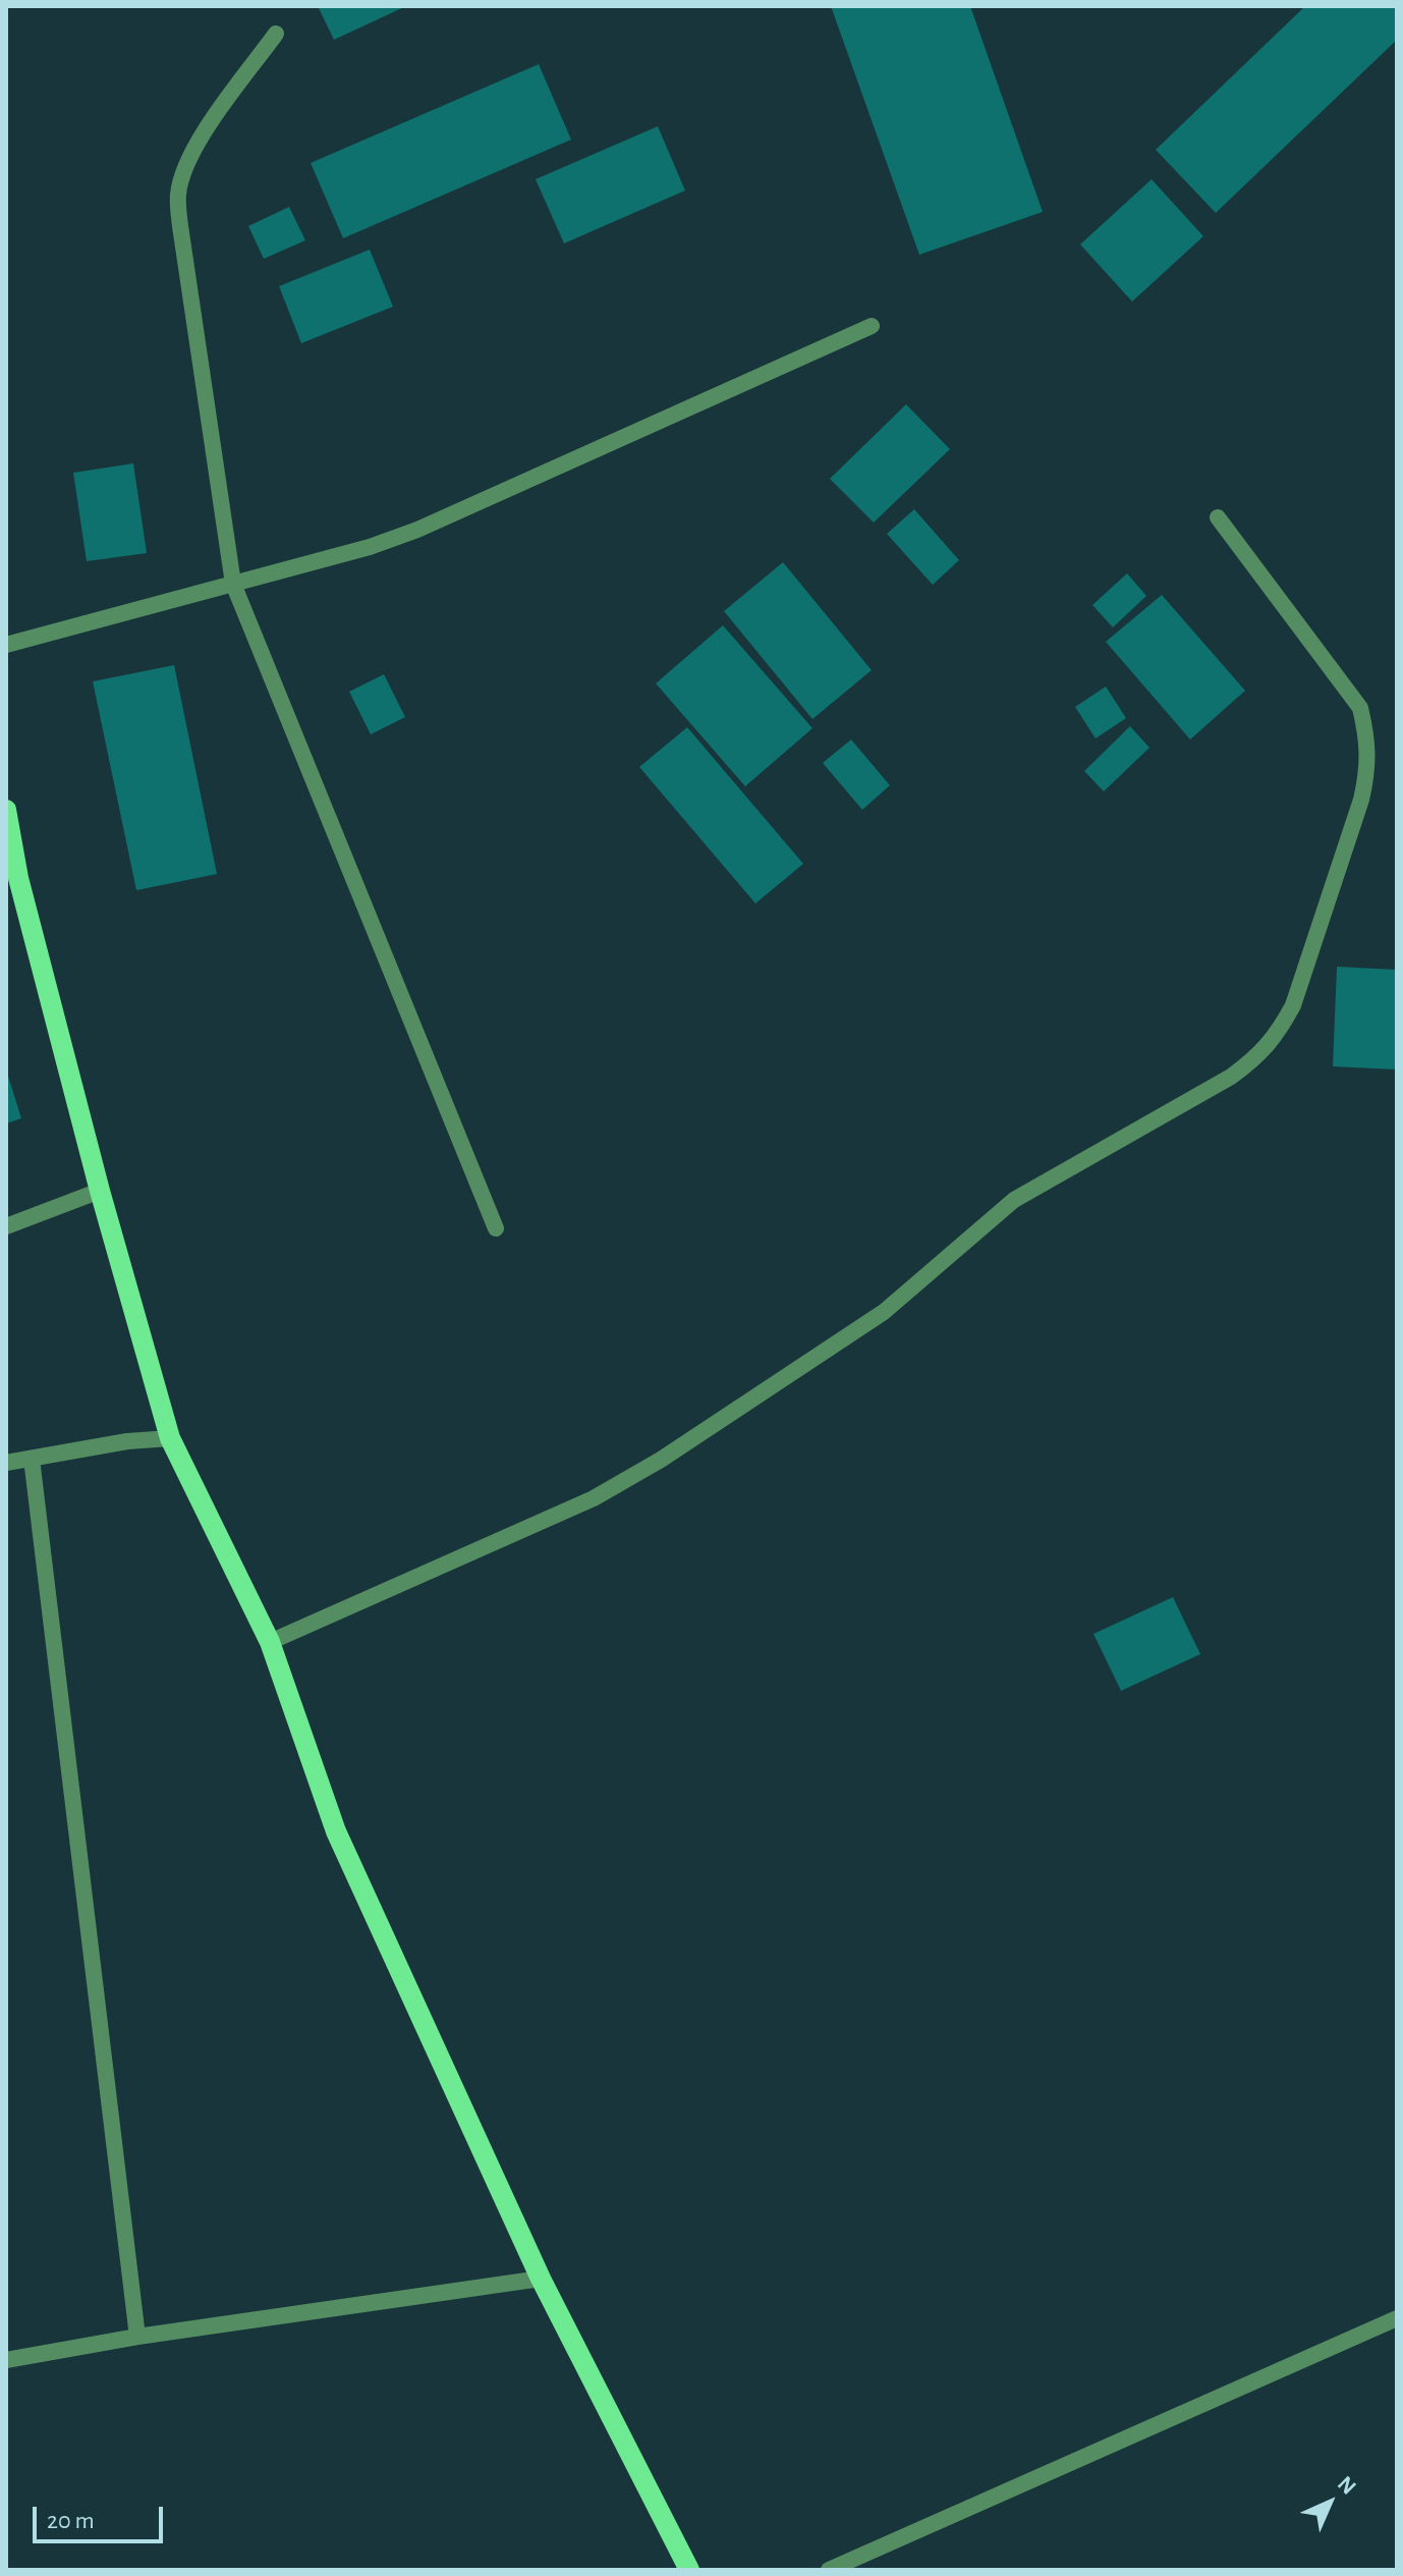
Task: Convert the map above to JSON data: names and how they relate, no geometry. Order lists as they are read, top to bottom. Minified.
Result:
{"scale_bar":"20 m","north":"top right"}
